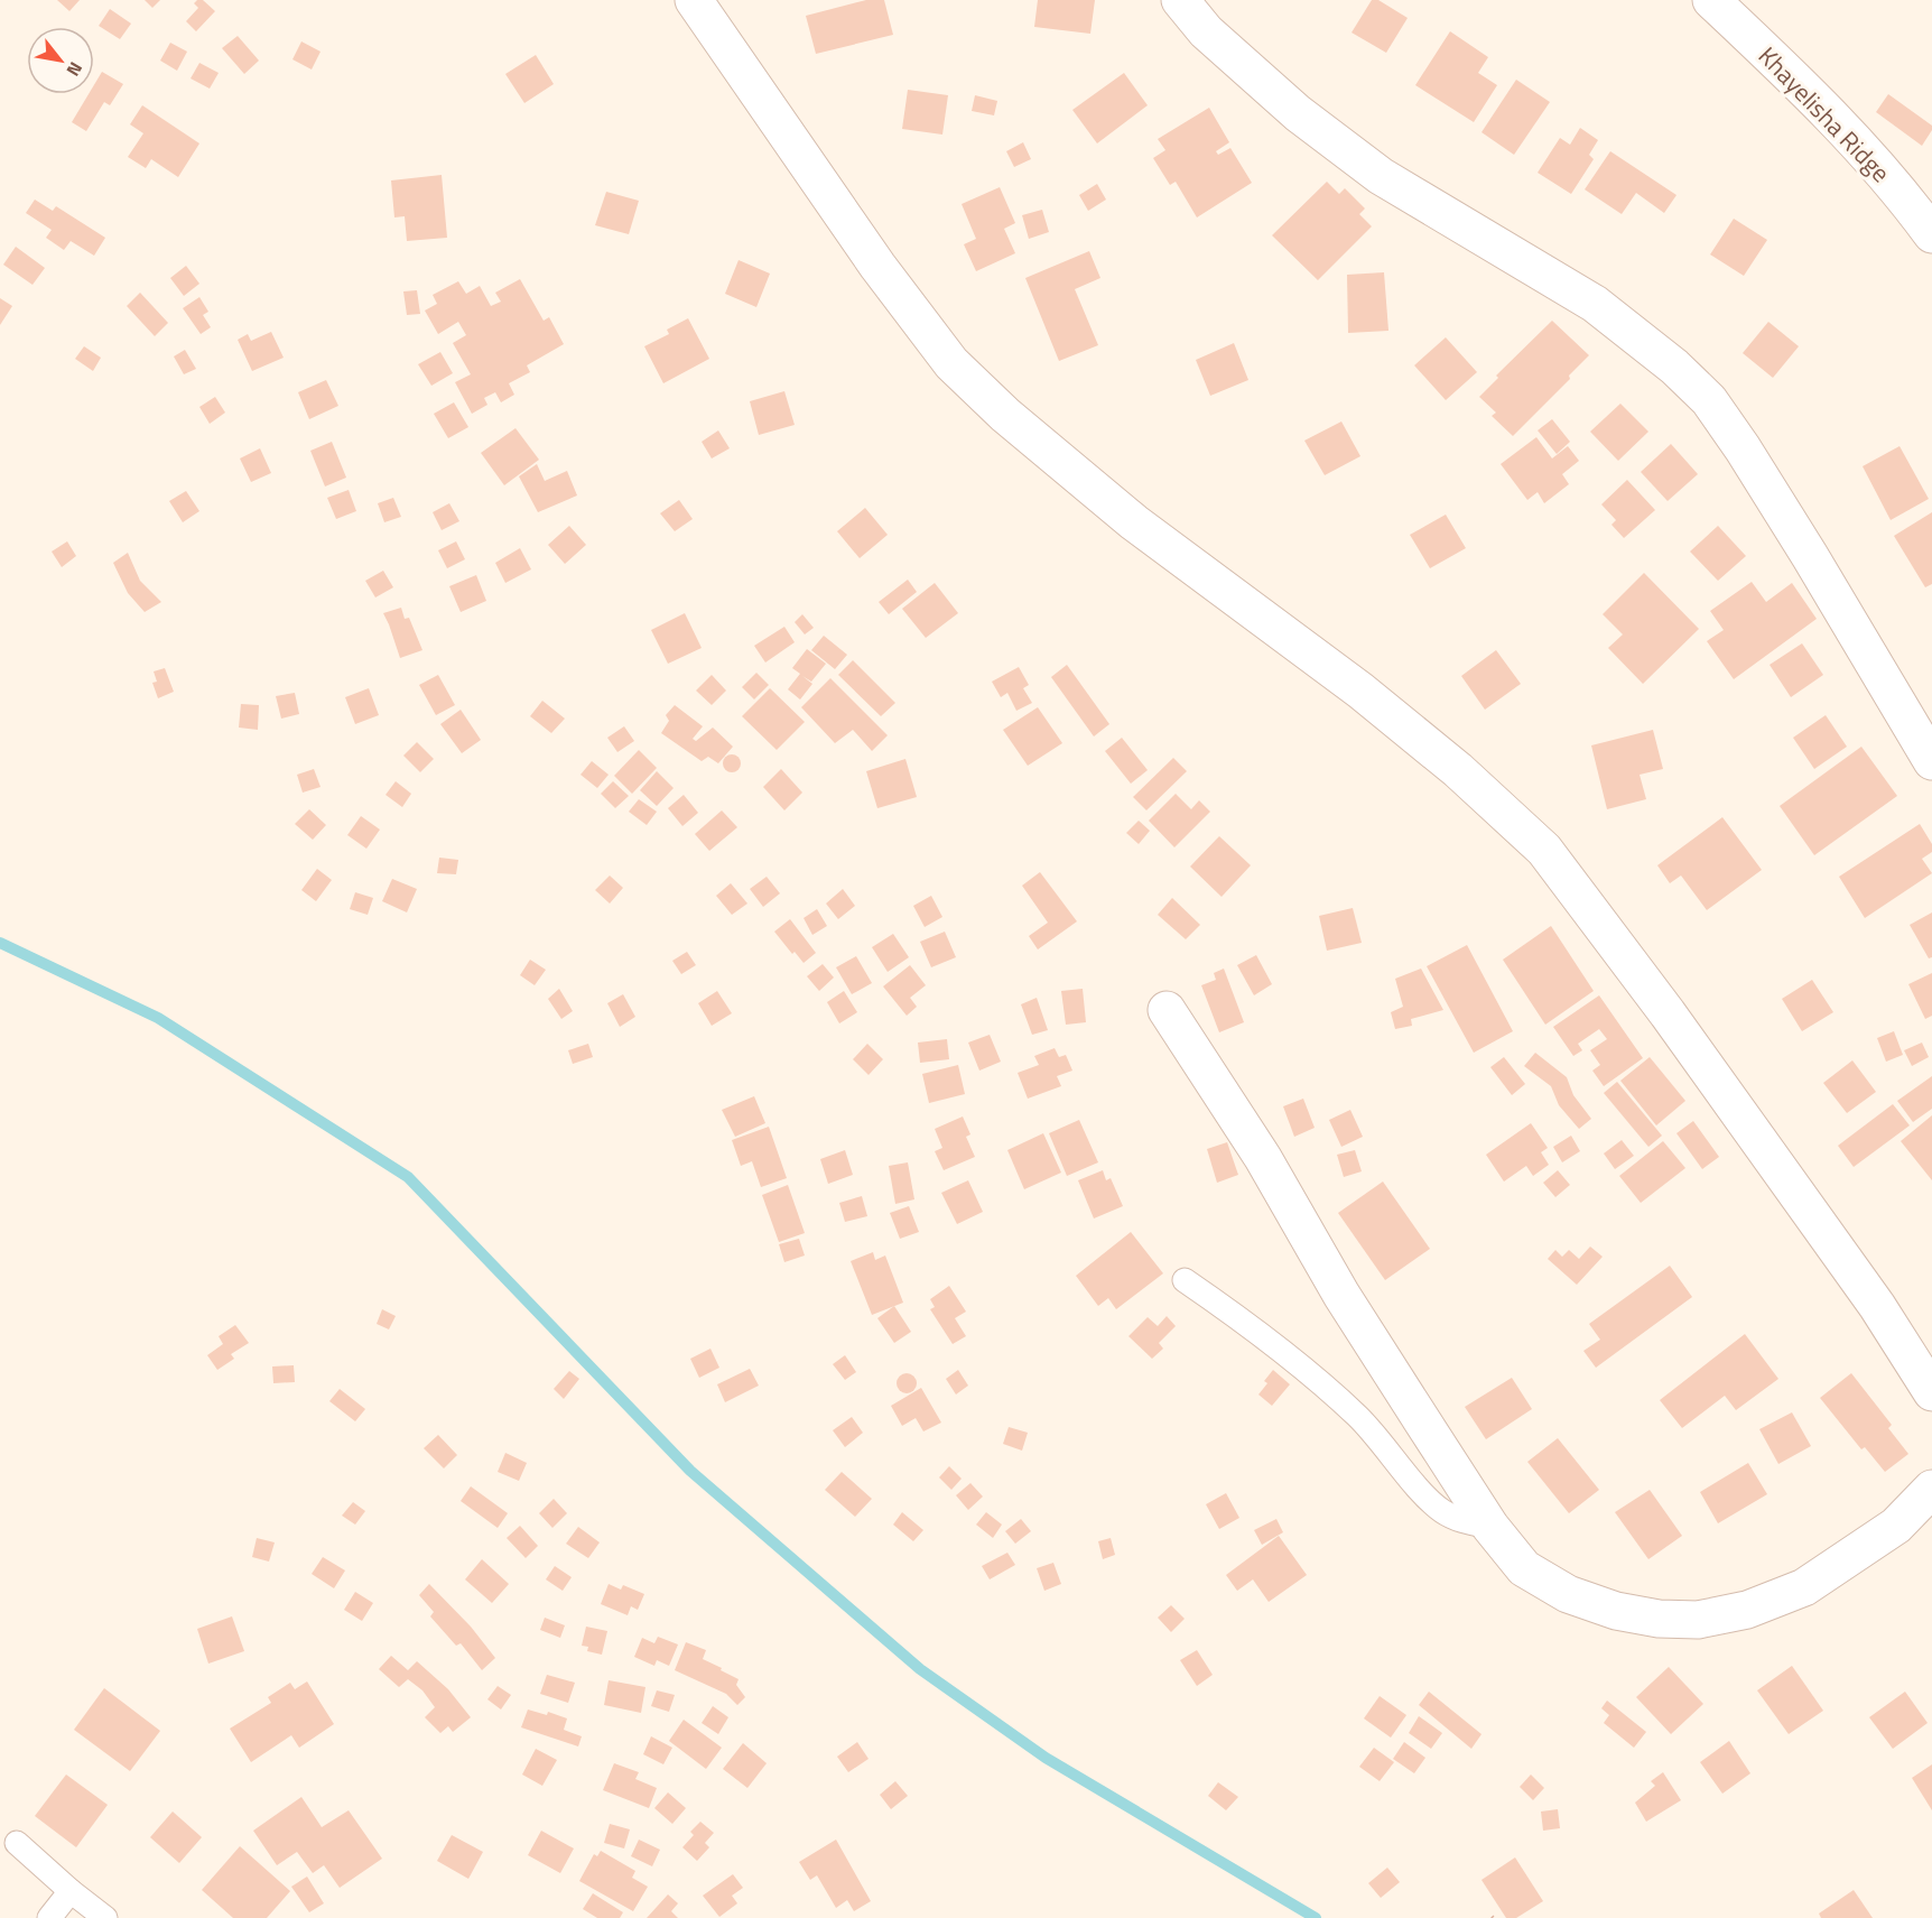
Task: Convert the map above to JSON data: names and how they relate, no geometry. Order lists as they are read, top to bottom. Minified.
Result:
{"streets":{"street":["Khayelisha Ridge"]},"north":"bottom right"}
